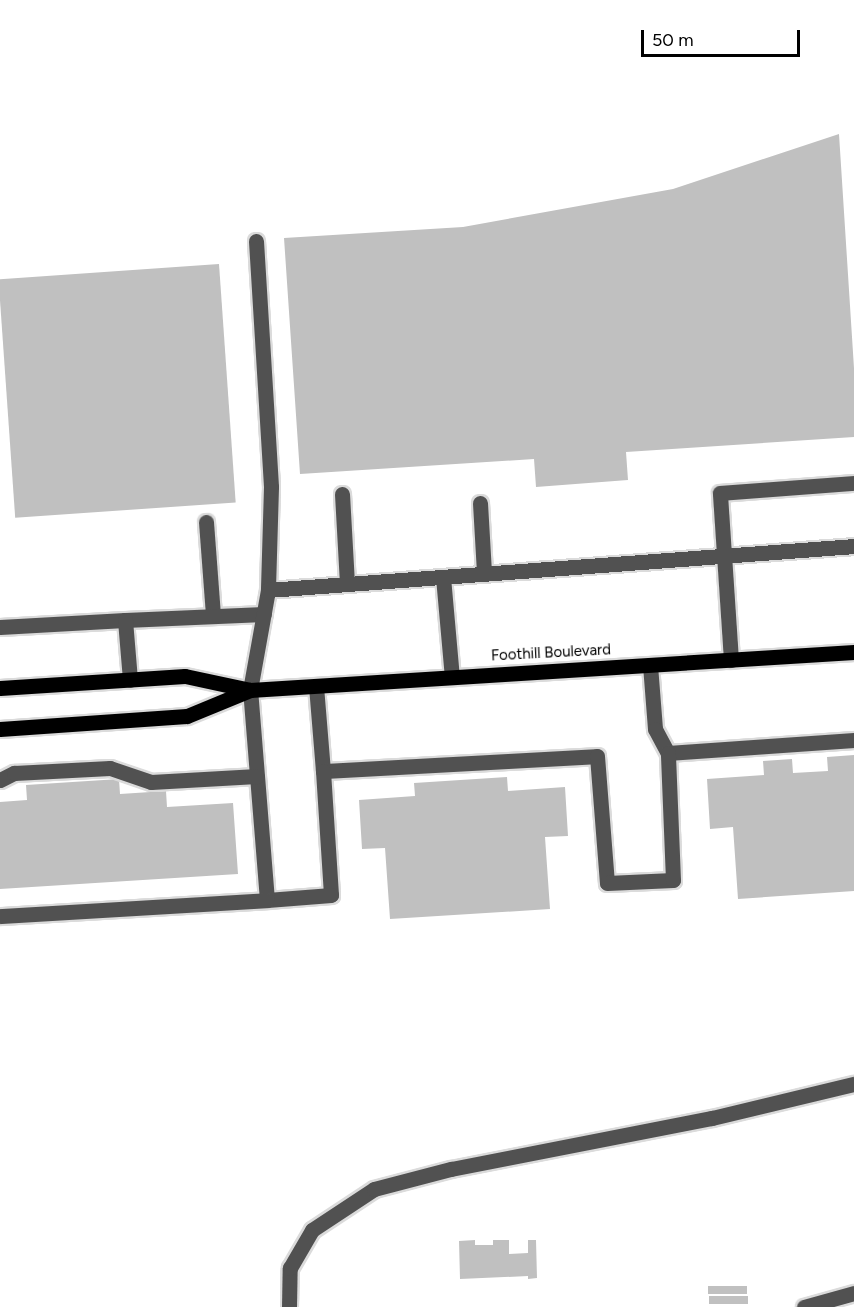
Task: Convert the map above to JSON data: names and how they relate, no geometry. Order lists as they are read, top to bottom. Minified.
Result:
{"streets":{"main road":["Foothill Boulevard"]},"scale_bar":"50 m"}
